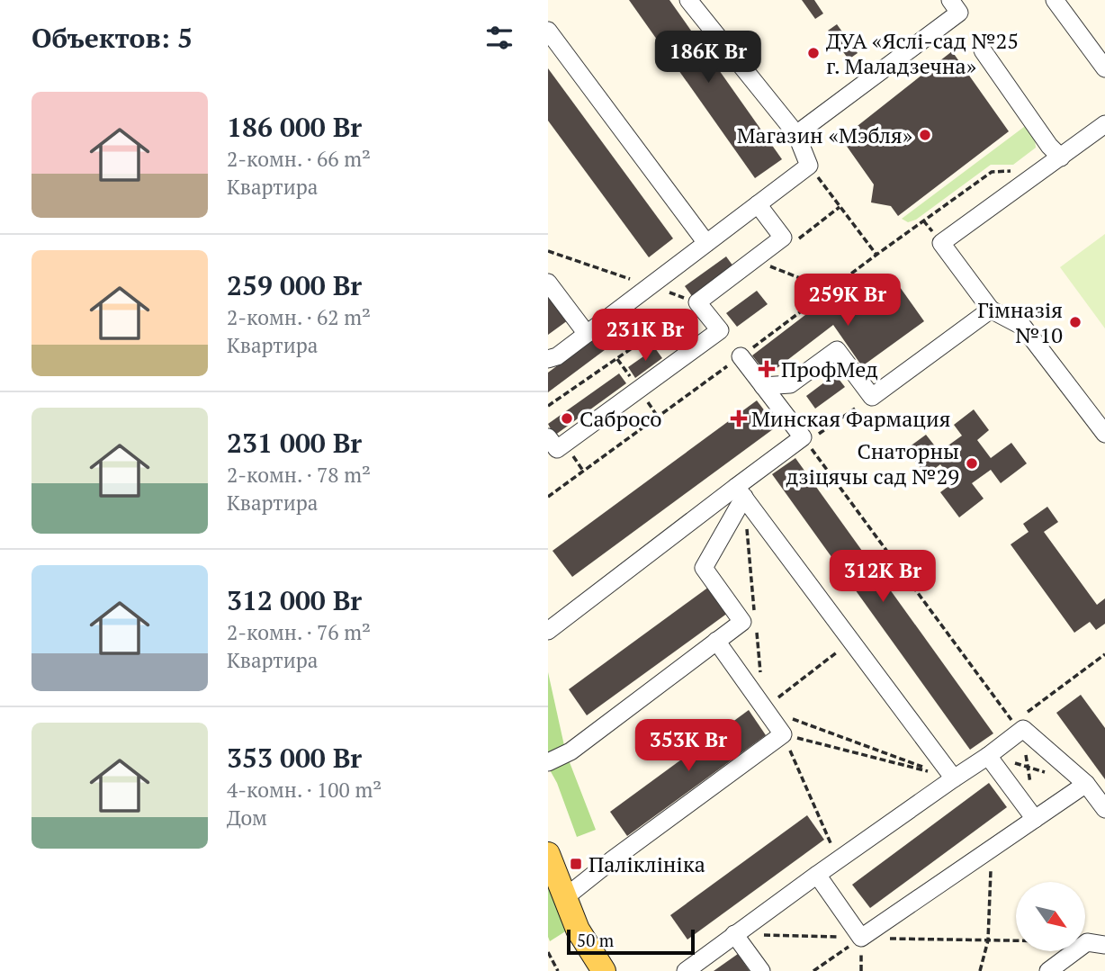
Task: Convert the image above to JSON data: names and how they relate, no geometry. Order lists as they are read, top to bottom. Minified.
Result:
{"places":{"other":["ДУА «Яслі-сад №25 г. Маладзечна»","Магазин «Мэбля»","Гімназія №10","Сабросо","Снаторны дзіцячы сад №29"],"health":["ПрофМед","Минская Фармация"],"transit":["Паліклініка"]},"scale_bar":"50 m","north":"bottom right","page":{"heading":"Объектов: 5","price":["186K Br","259K Br","231K Br","312K Br","353K Br"],"list":[{"name":"186 000 Br","note":"2-комн. · 66 m² · Квартира"},{"name":"259 000 Br","note":"2-комн. · 62 m² · Квартира"},{"name":"231 000 Br","note":"2-комн. · 78 m² · Квартира"},{"name":"312 000 Br","note":"2-комн. · 76 m² · Квартира"},{"name":"353 000 Br","note":"4-комн. · 100 m² · Дом"}],"scale":"50 m"}}
